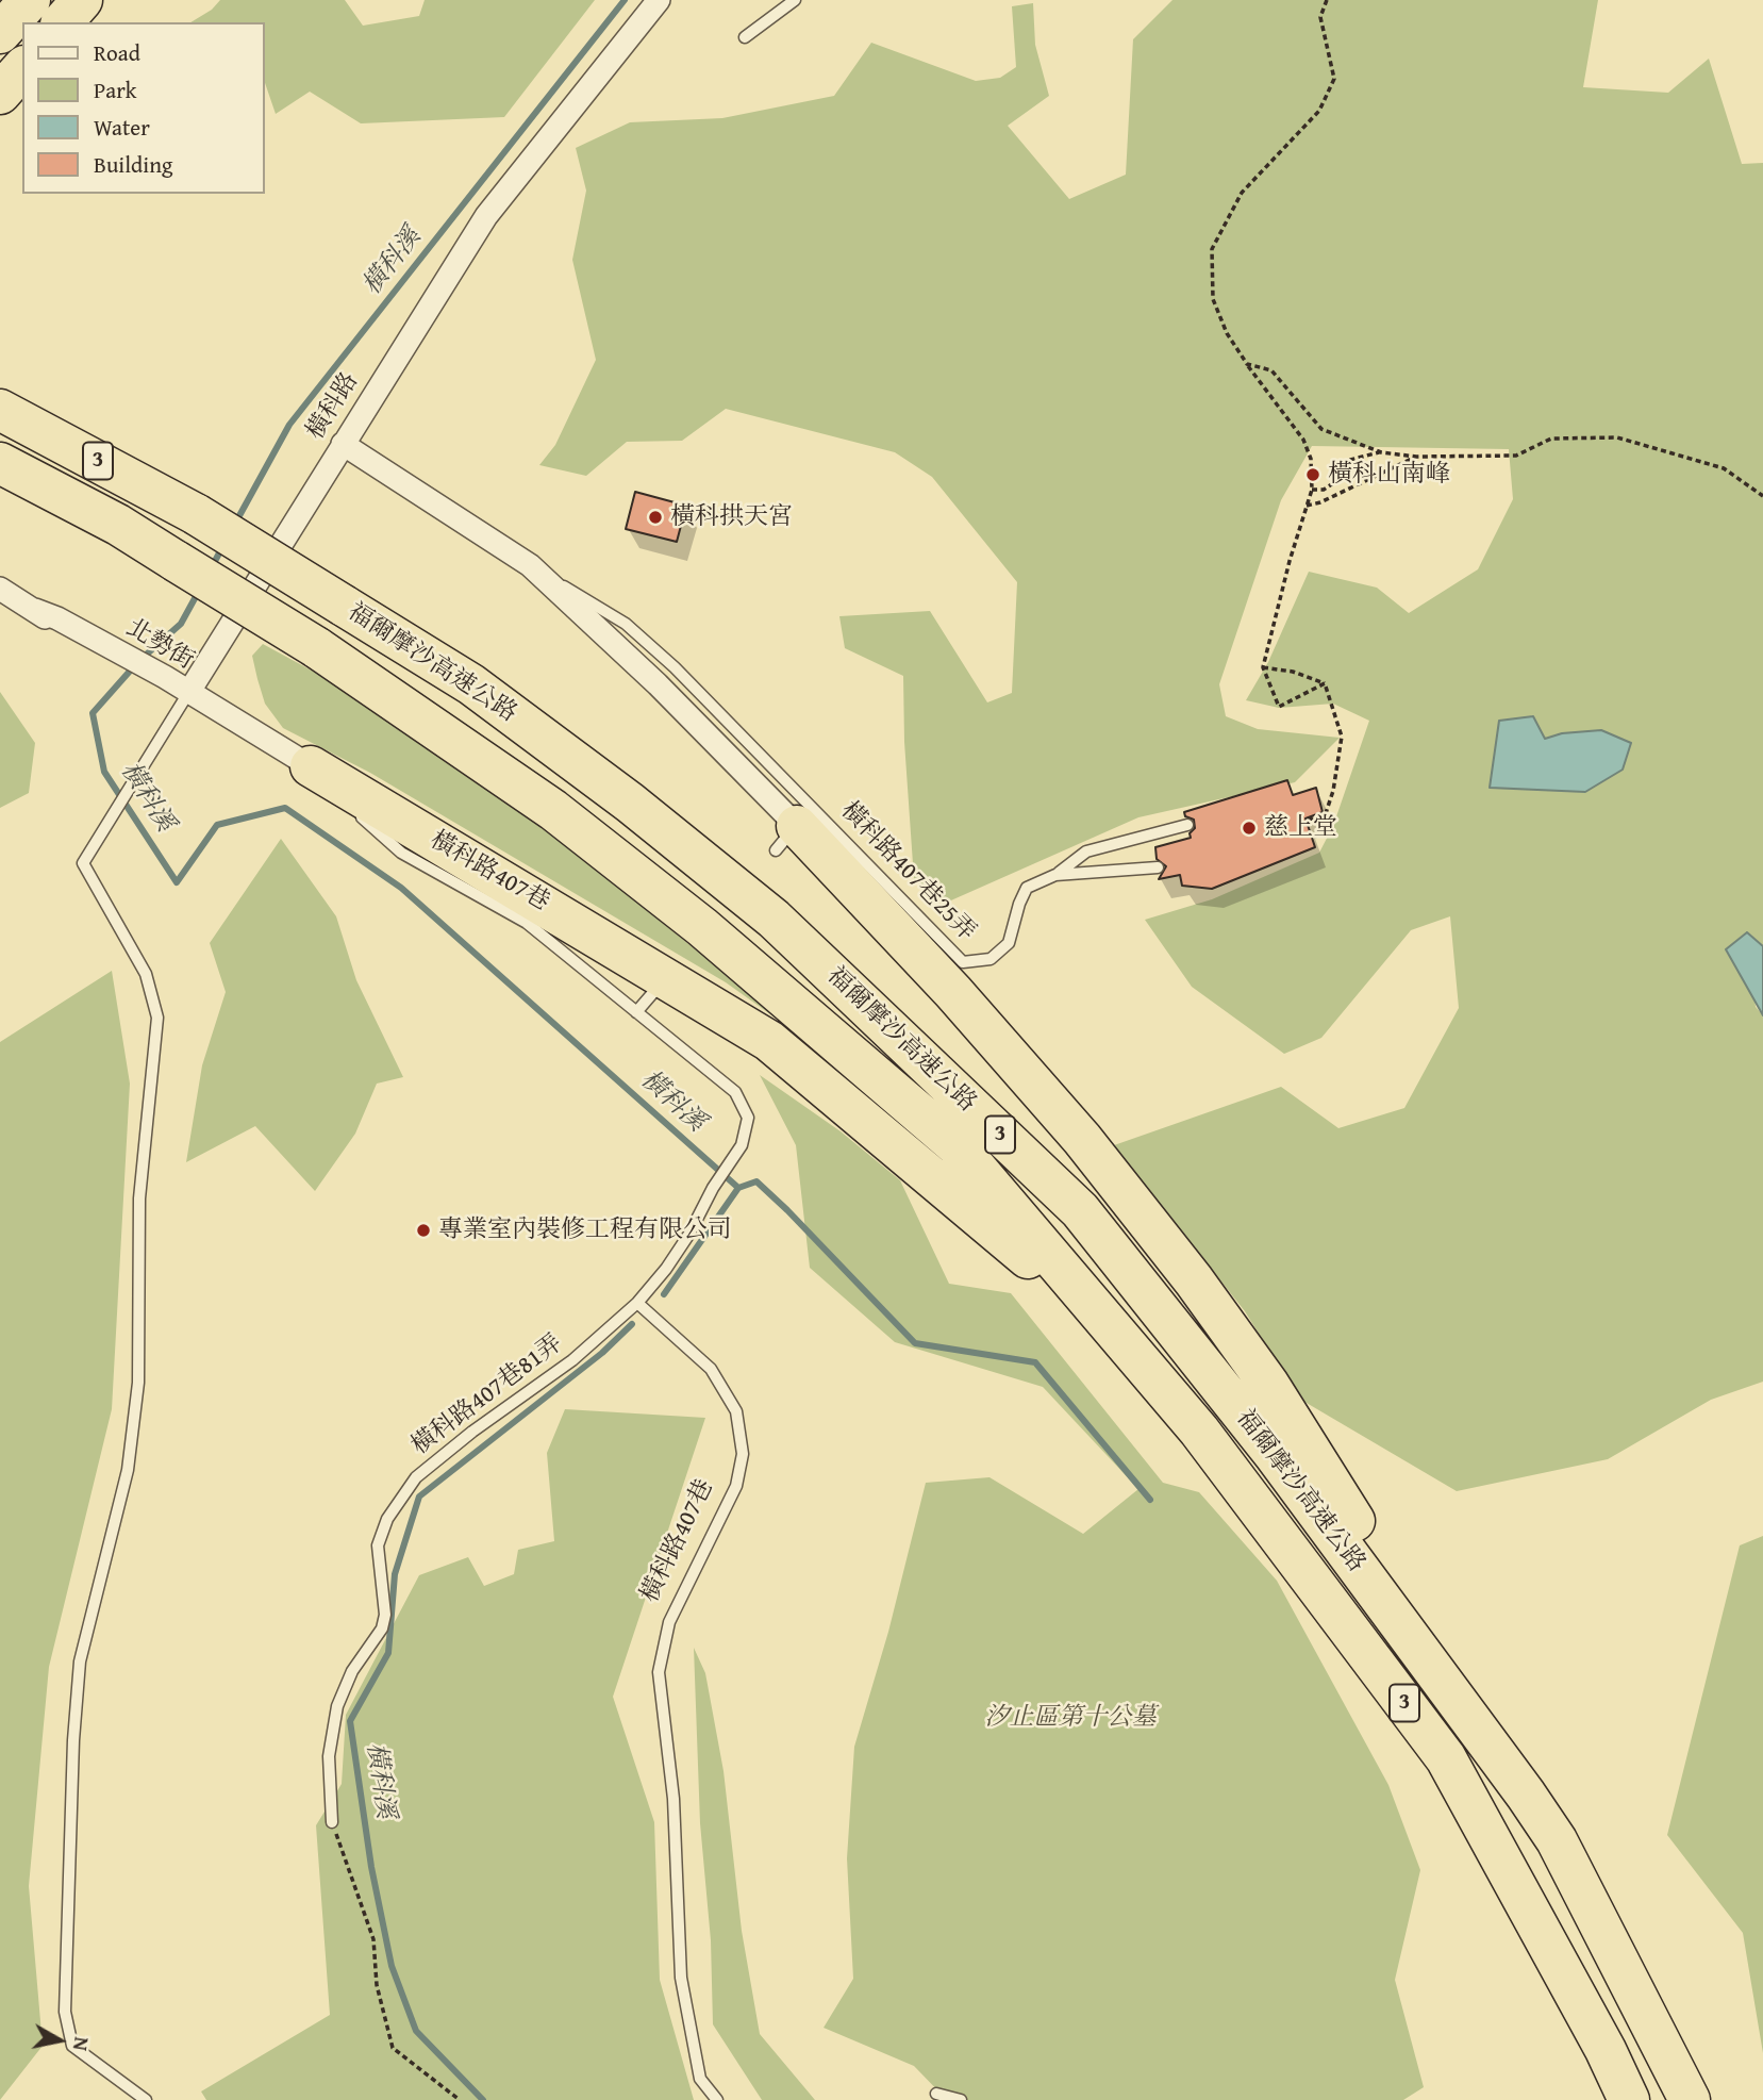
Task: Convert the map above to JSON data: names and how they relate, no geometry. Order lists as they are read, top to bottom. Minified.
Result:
{"streets":{"highway":["3","福爾摩沙高速公路"],"street":["橫科路","北勢街","橫科路407巷"],"lane":["橫科路407巷25弄","橫科路407巷81弄"]},"crossings":[["橫科路","北勢街"],["橫科路","橫科路407巷"],["北勢街","橫科路407巷"],["橫科路407巷","橫科路407巷81弄"]],"water":["橫科溪"],"parks":["汐止區第十公墓"],"places":["橫科山南峰","橫科拱天宮","慈上堂","專業室內裝修工程有限公司"],"legend":["Road","Park","Water","Building"],"north":"right"}
